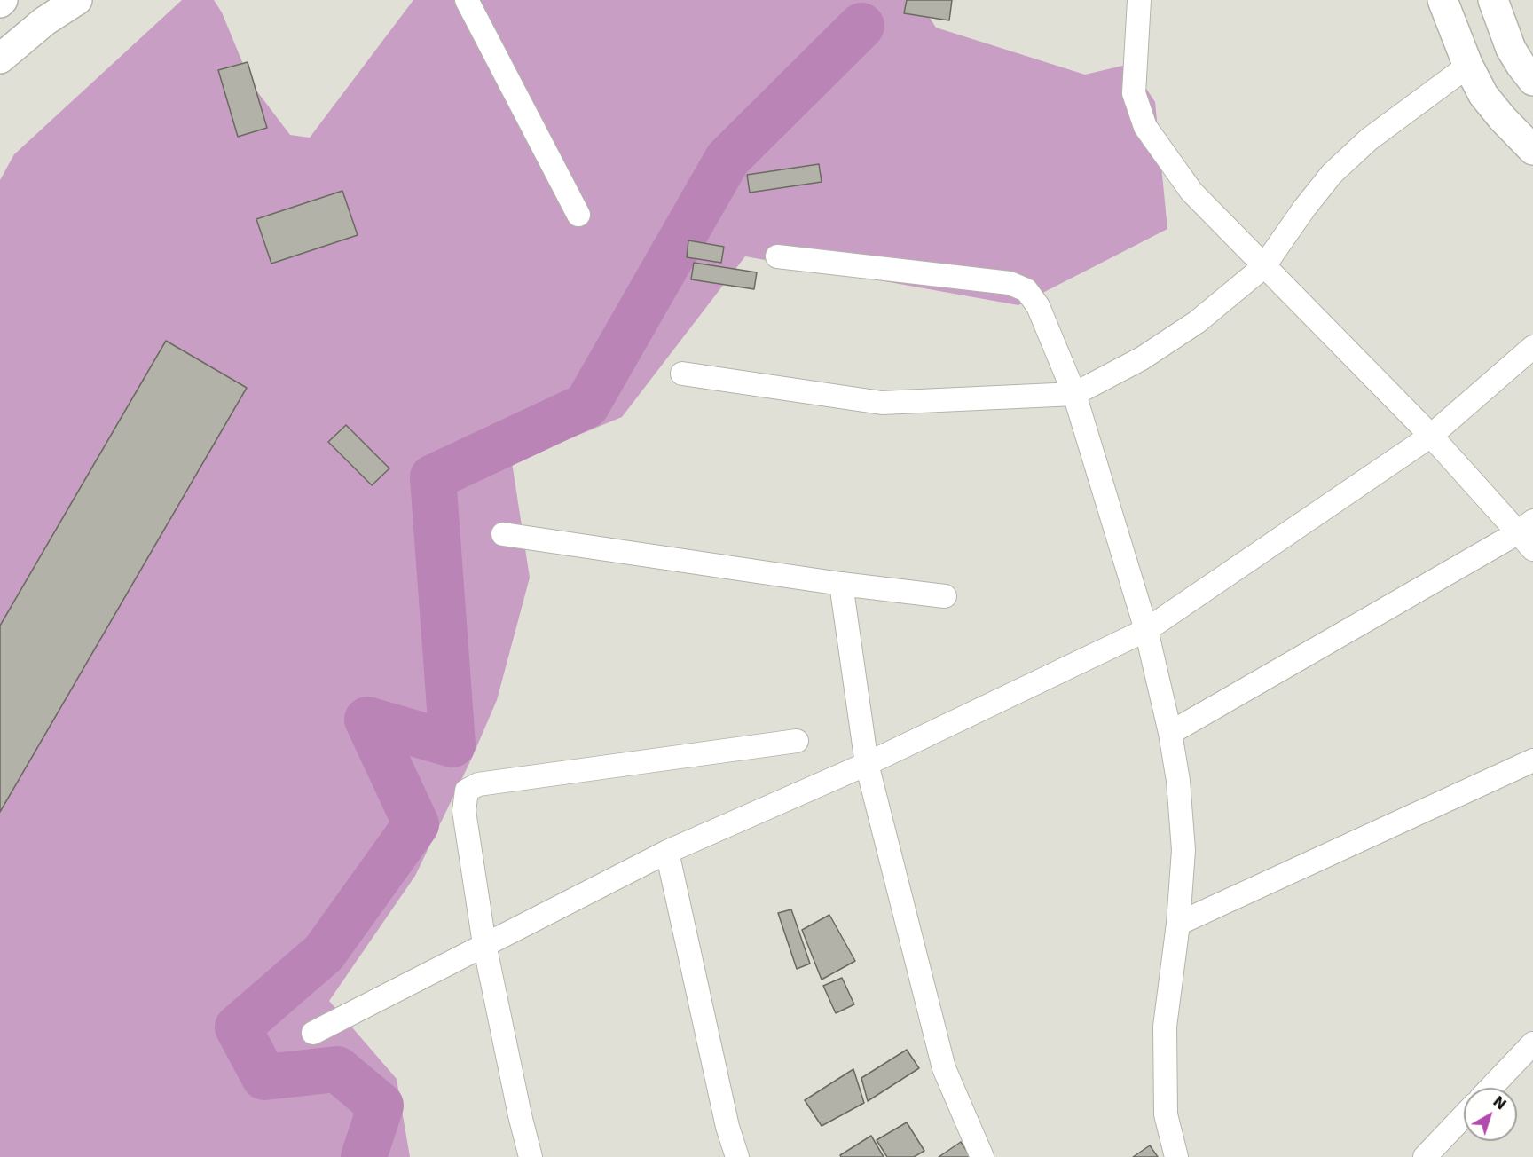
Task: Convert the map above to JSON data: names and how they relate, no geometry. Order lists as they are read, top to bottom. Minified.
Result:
{"north":"top right"}
